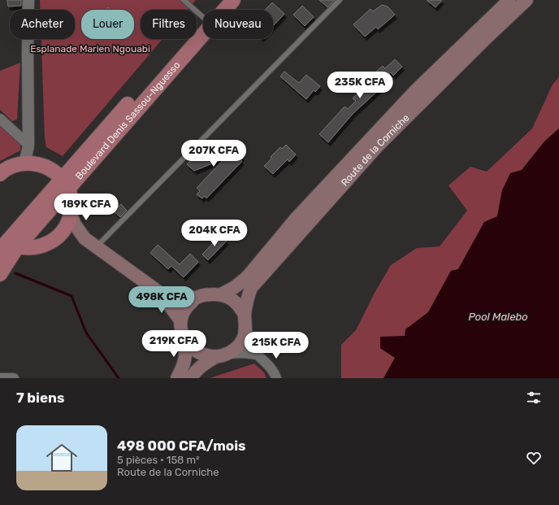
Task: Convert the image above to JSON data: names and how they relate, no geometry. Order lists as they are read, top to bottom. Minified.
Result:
{"streets":{"main road":["Boulevard Denis Sassou-Nguesso","Route de la Corniche"]},"water":["Pool Malebo"],"parks":["Esplanade Marien Ngouabi"],"page":{"chip":["Acheter","Louer","Filtres","Nouveau"],"price":["235K CFA","207K CFA","189K CFA","204K CFA","498K CFA","219K CFA","215K CFA"],"heading":"7 biens","list":[{"name":"498 000 CFA/mois","note":"5 pièces · 158 m² · Route de la Corniche"}]}}
